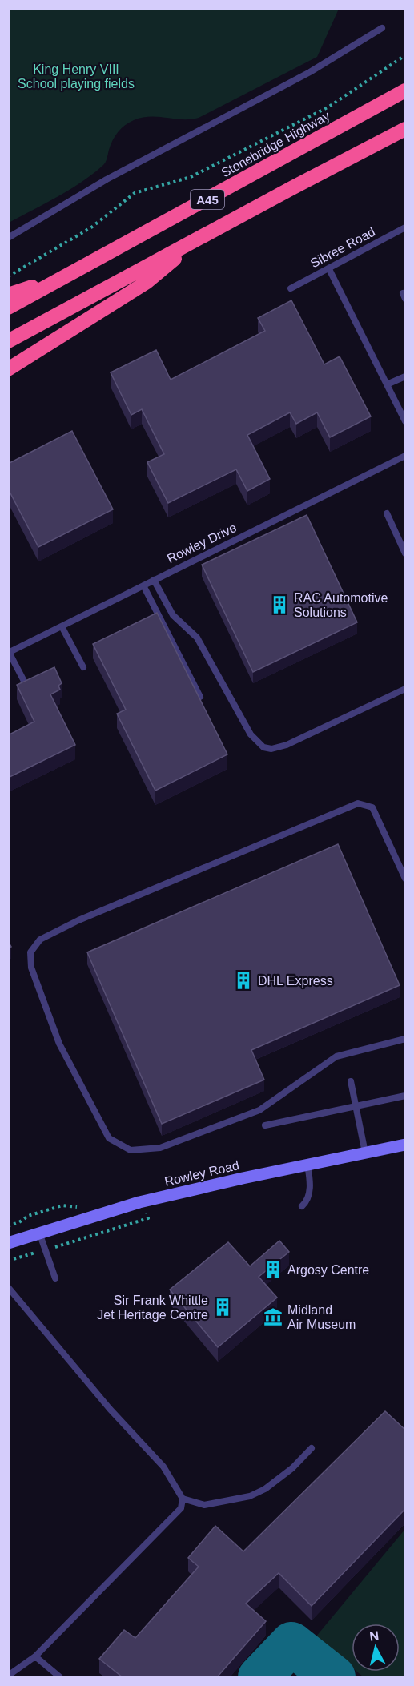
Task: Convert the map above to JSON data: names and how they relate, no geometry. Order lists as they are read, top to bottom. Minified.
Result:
{"streets":{"highway":["Stonebridge Highway","A45"],"street":["Rowley Road"],"lane":["Sibree Road","Rowley Drive"]},"parks":["King Henry VIII School playing fields"],"places":{"building":["RAC Automotive Solutions","DHL Express","Argosy Centre","Sir Frank Whittle Jet Heritage Centre"],"museum":["Midland Air Museum"]},"north":"top"}
